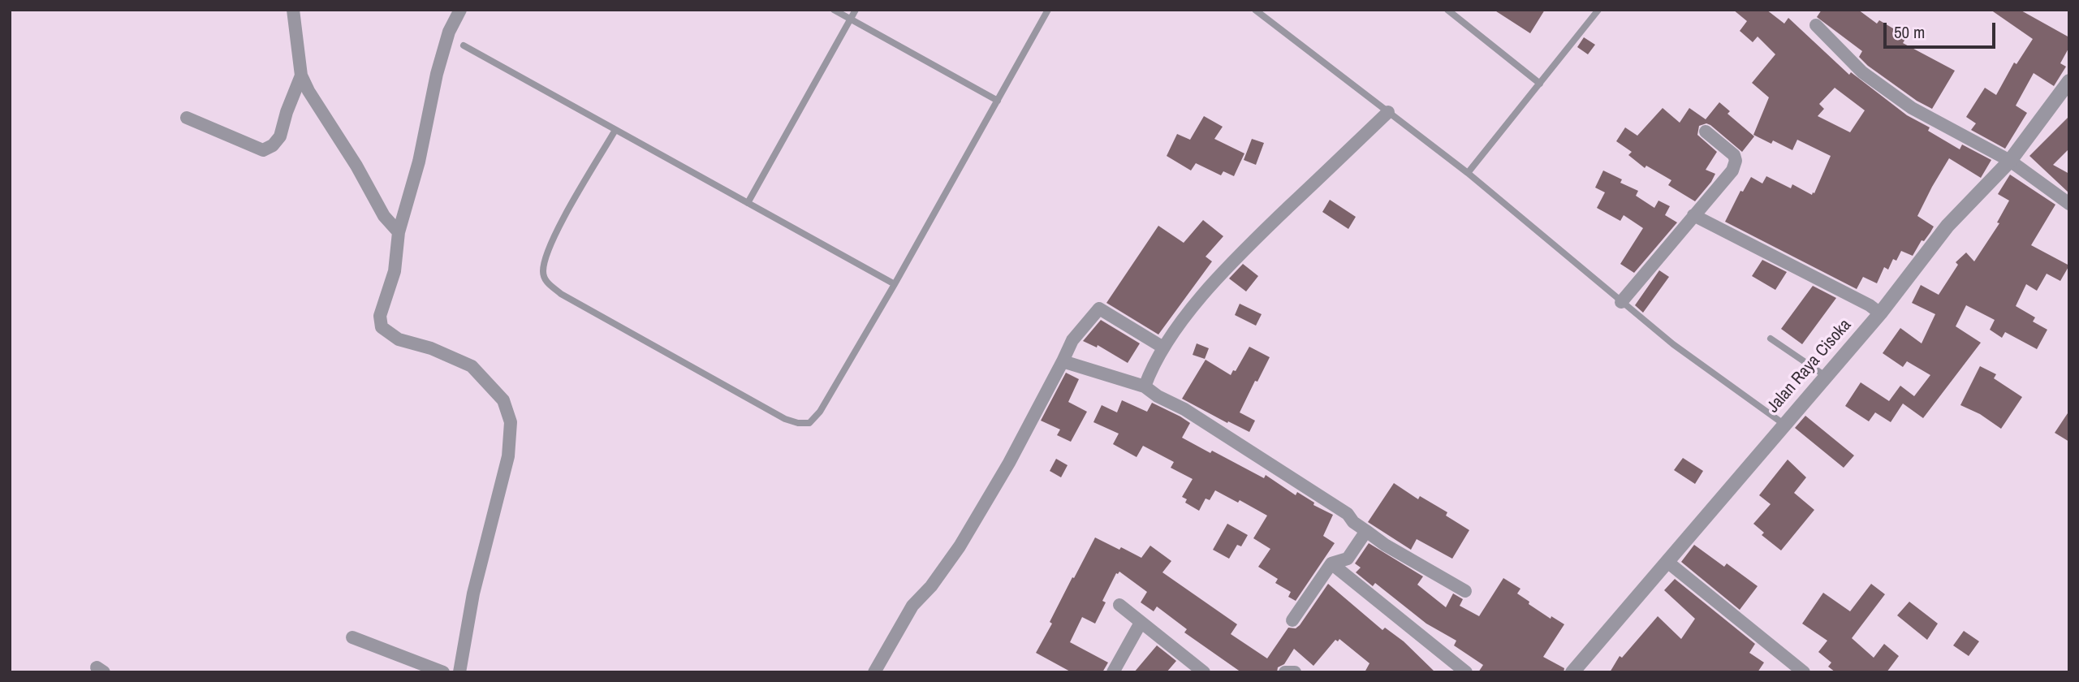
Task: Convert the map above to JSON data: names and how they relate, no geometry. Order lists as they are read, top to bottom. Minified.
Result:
{"streets":{"street":["Jalan Raya Cisoka"]},"scale_bar":"50 m"}
